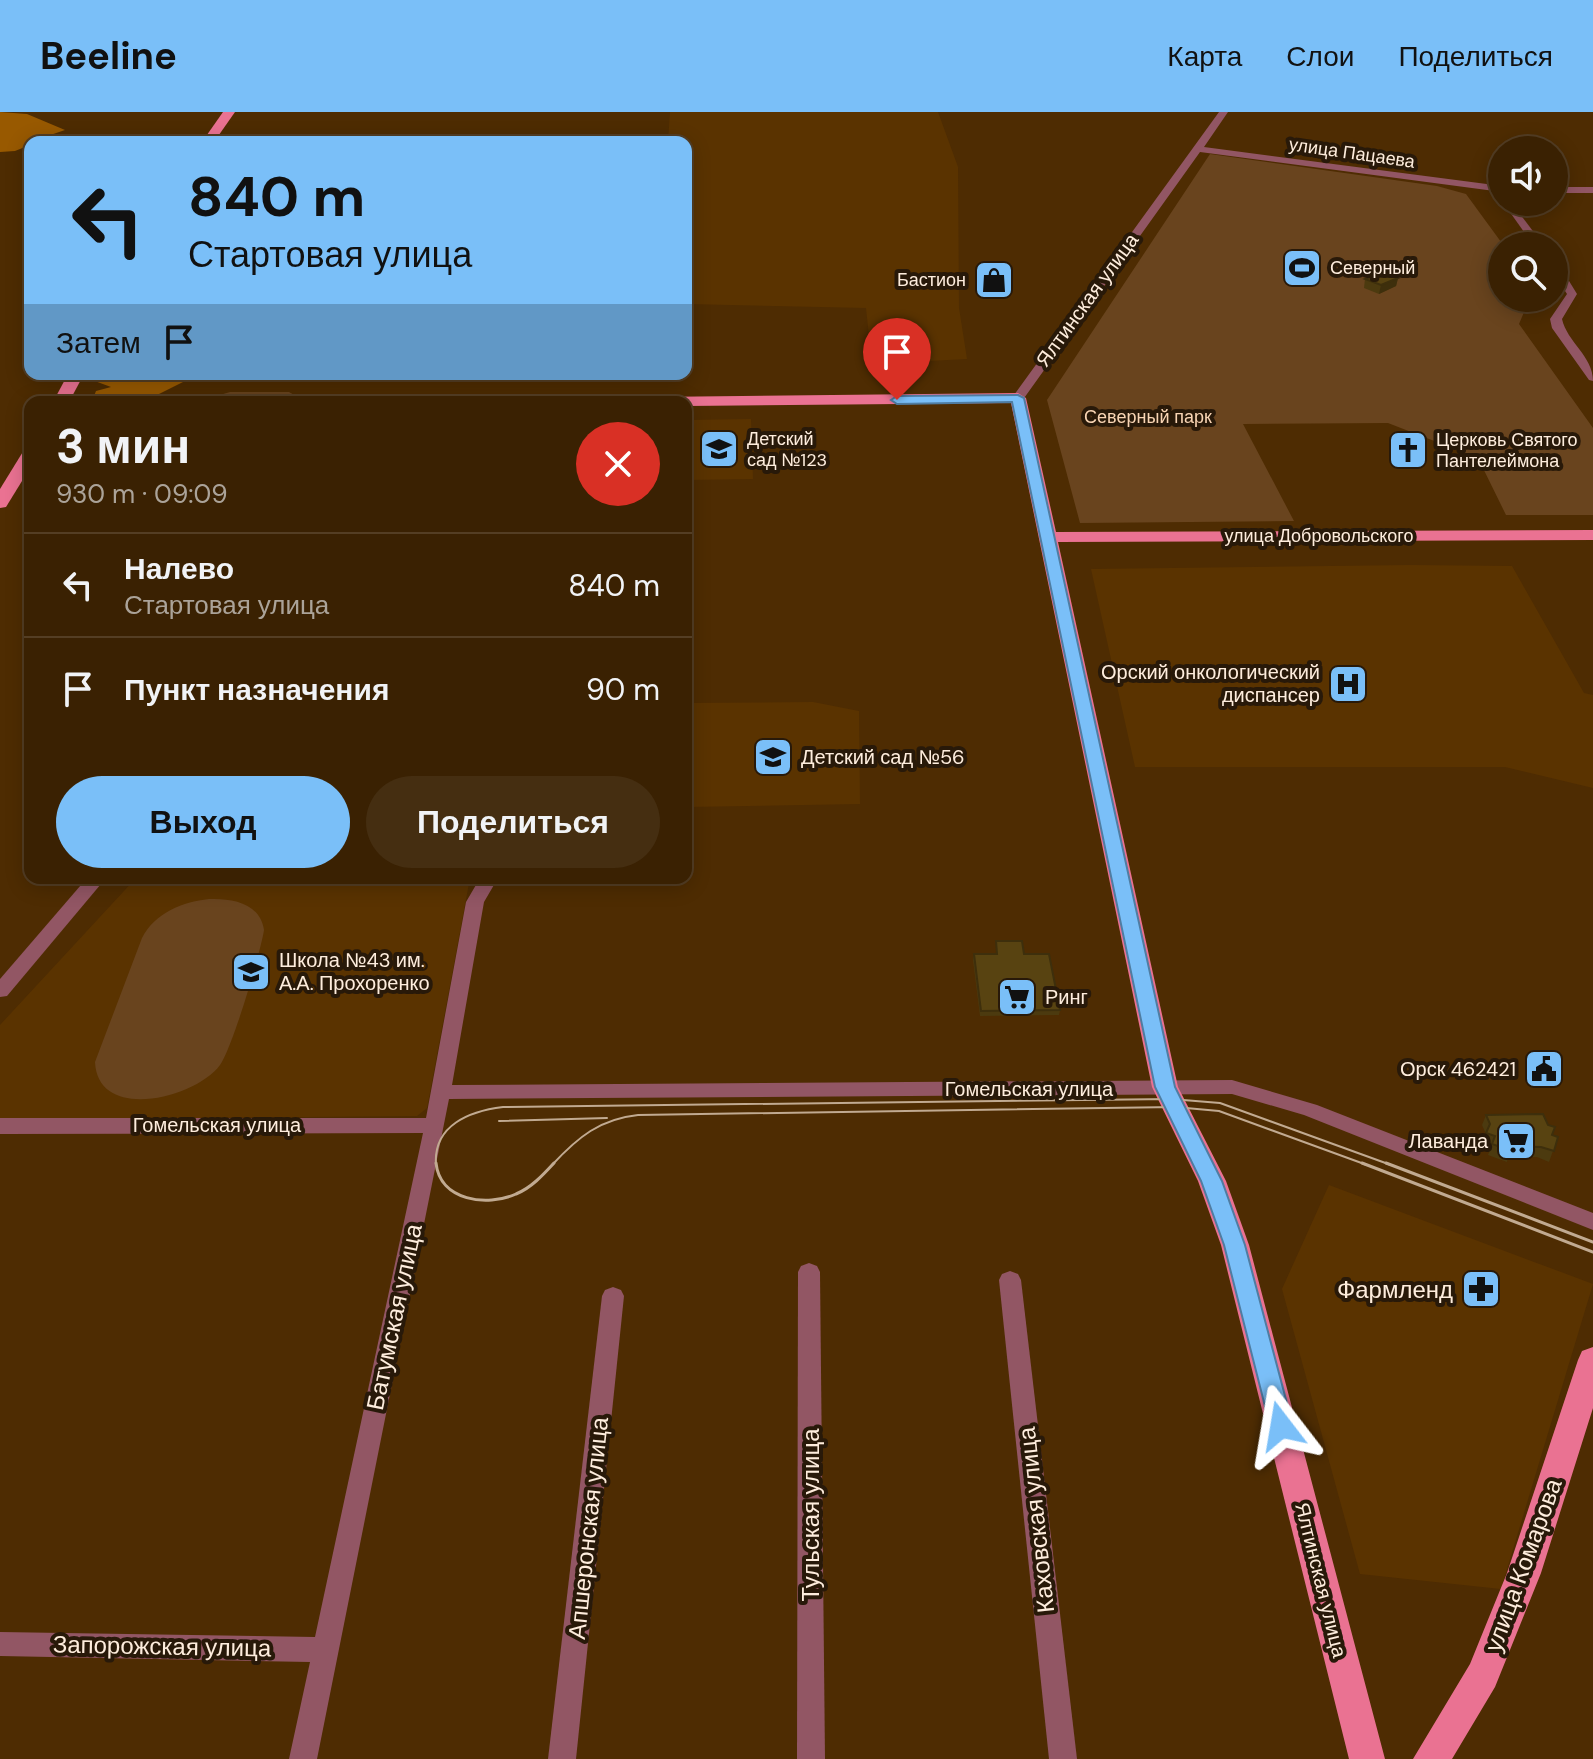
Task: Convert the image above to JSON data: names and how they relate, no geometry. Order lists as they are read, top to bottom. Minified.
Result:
{"streets":{"main road":["Ялтинская улица","улица Добровольского","улица Комарова"],"street":["улица Пацаева","Гомельская улица","Батумская улица","Тульская улица","Каховская улица","Апшеронская улица","Запорожская улица"]},"crossings":[["улица Пацаева","Ялтинская улица"],["Ялтинская улица","улица Добровольского"],["Ялтинская улица","Гомельская улица"],["Гомельская улица","Батумская улица"],["Батумская улица","Запорожская улица"]],"parks":["Северный парк"],"places":{"sports":["Северный"],"shop":["Бастион"],"school or university":["Детский сад №123","Детский сад №56","Школа №43 им. А.А. Прохоренко"],"church":["Церковь Святого Пантелеймона"],"hospital":["Орский онкологический диспансер"],"supermarket":["Ринг","Лаванда"],"public building":["Орск 462421"],"pharmacy":["Фармленд"]},"page":{"header":"Beeline","nav":["Карта","Слои","Поделиться"],"turn":["840 m","Стартовая улица"],"then":"Затем","heading":["3 мин","930 m · 09:09"],"list":[{"name":"Налево","note":"Стартовая улица","value":"840 m"},{"name":"Пункт назначения","value":"90 m"}],"buttons":["Выход","Поделиться"]}}
